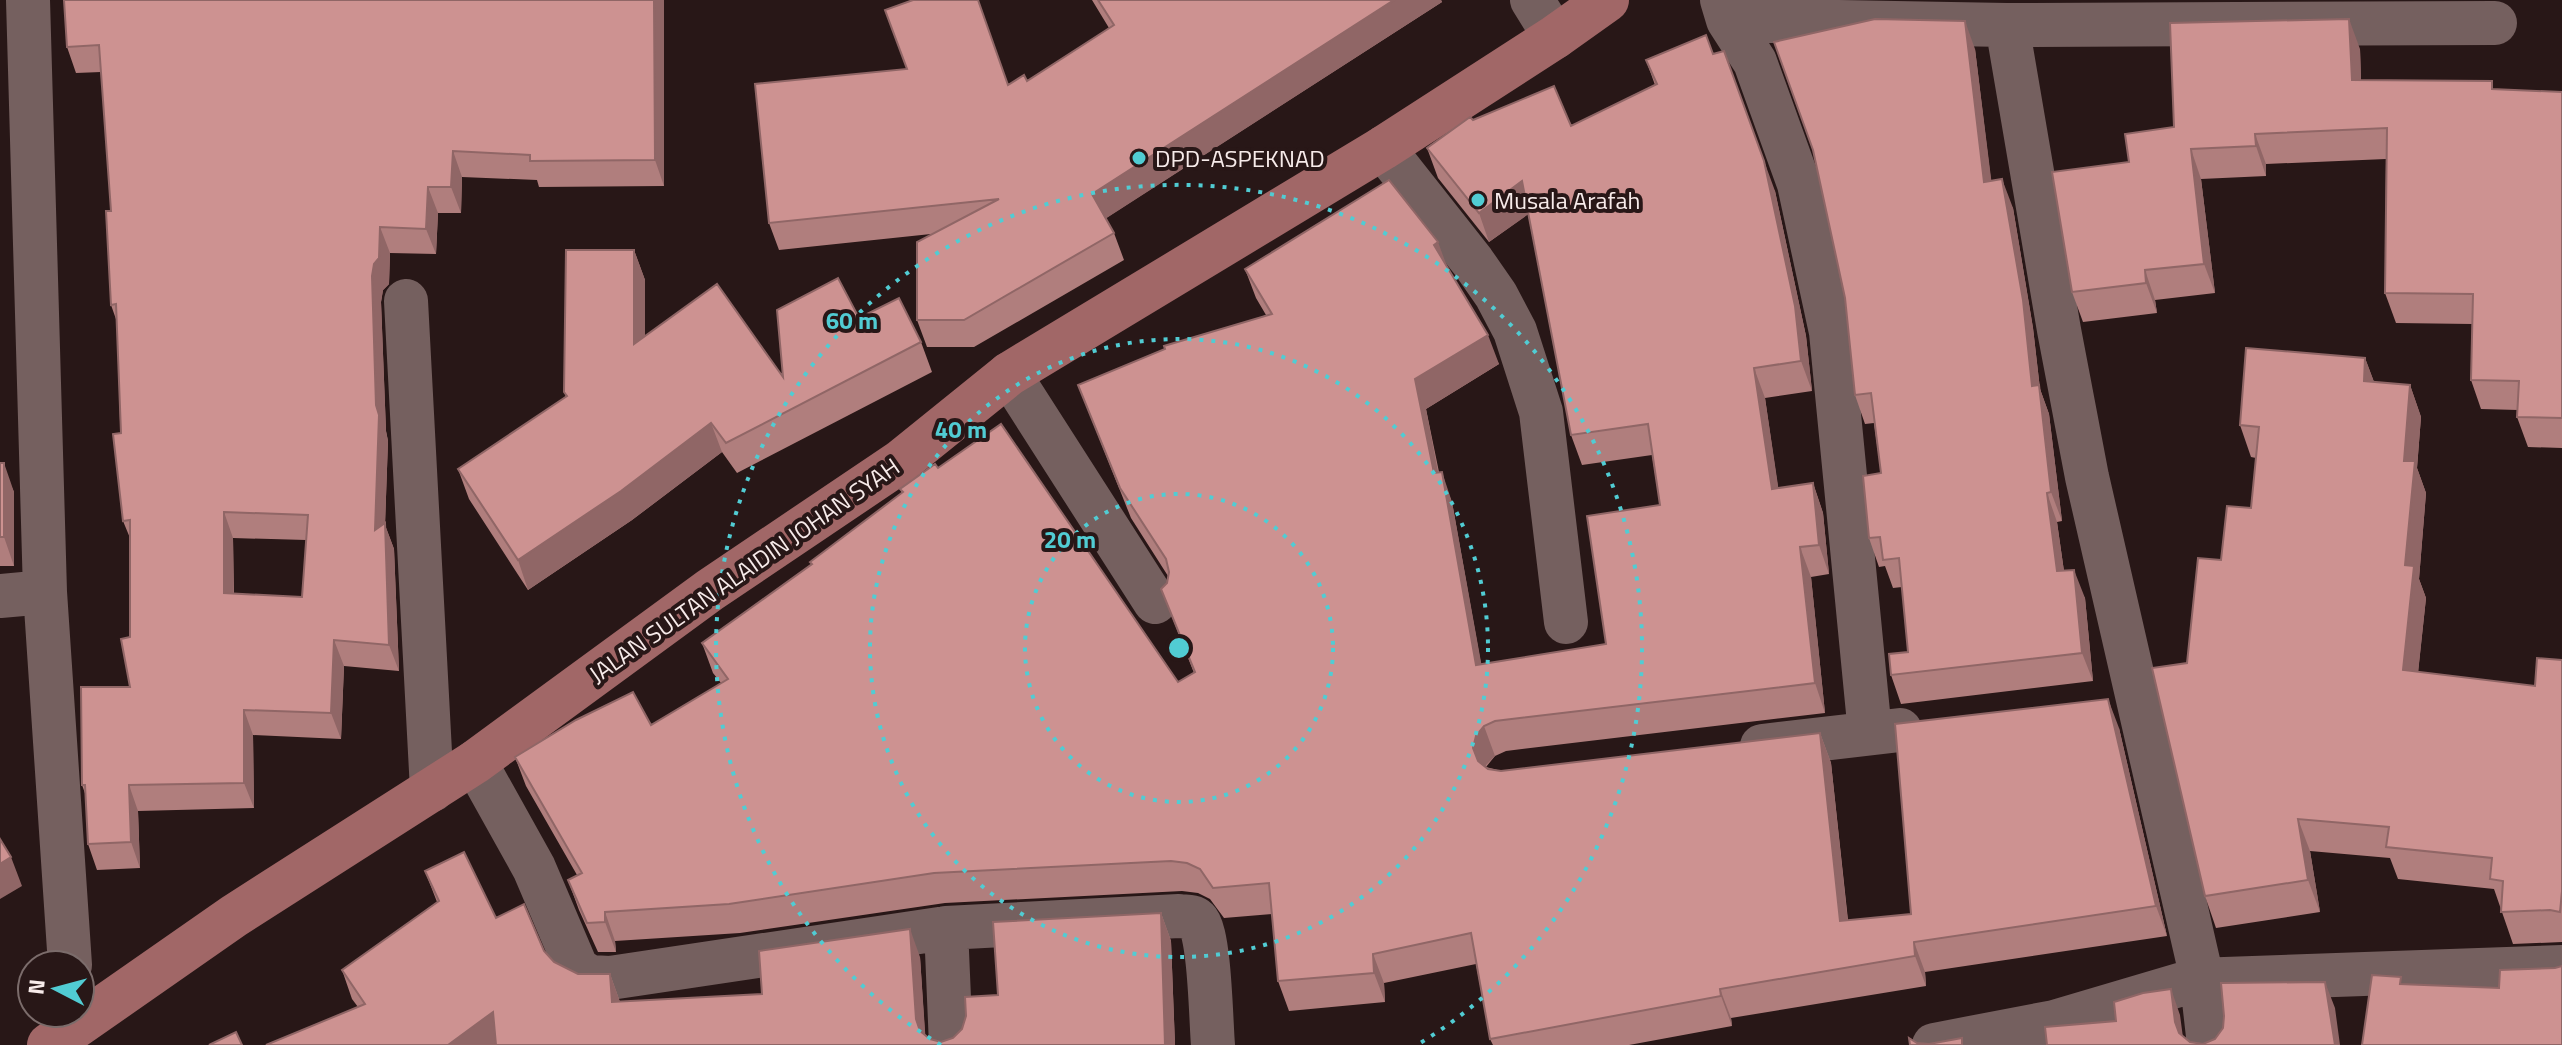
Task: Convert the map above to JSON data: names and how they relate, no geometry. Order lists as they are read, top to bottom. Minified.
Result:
{"streets":{"main road":["JALAN SULTAN ALAIDIN JOHAN SYAH"]},"places":["DPD-ASPEKNAD","Musala Arafah"],"north":"left","rings":["60 m","40 m","20 m"]}
